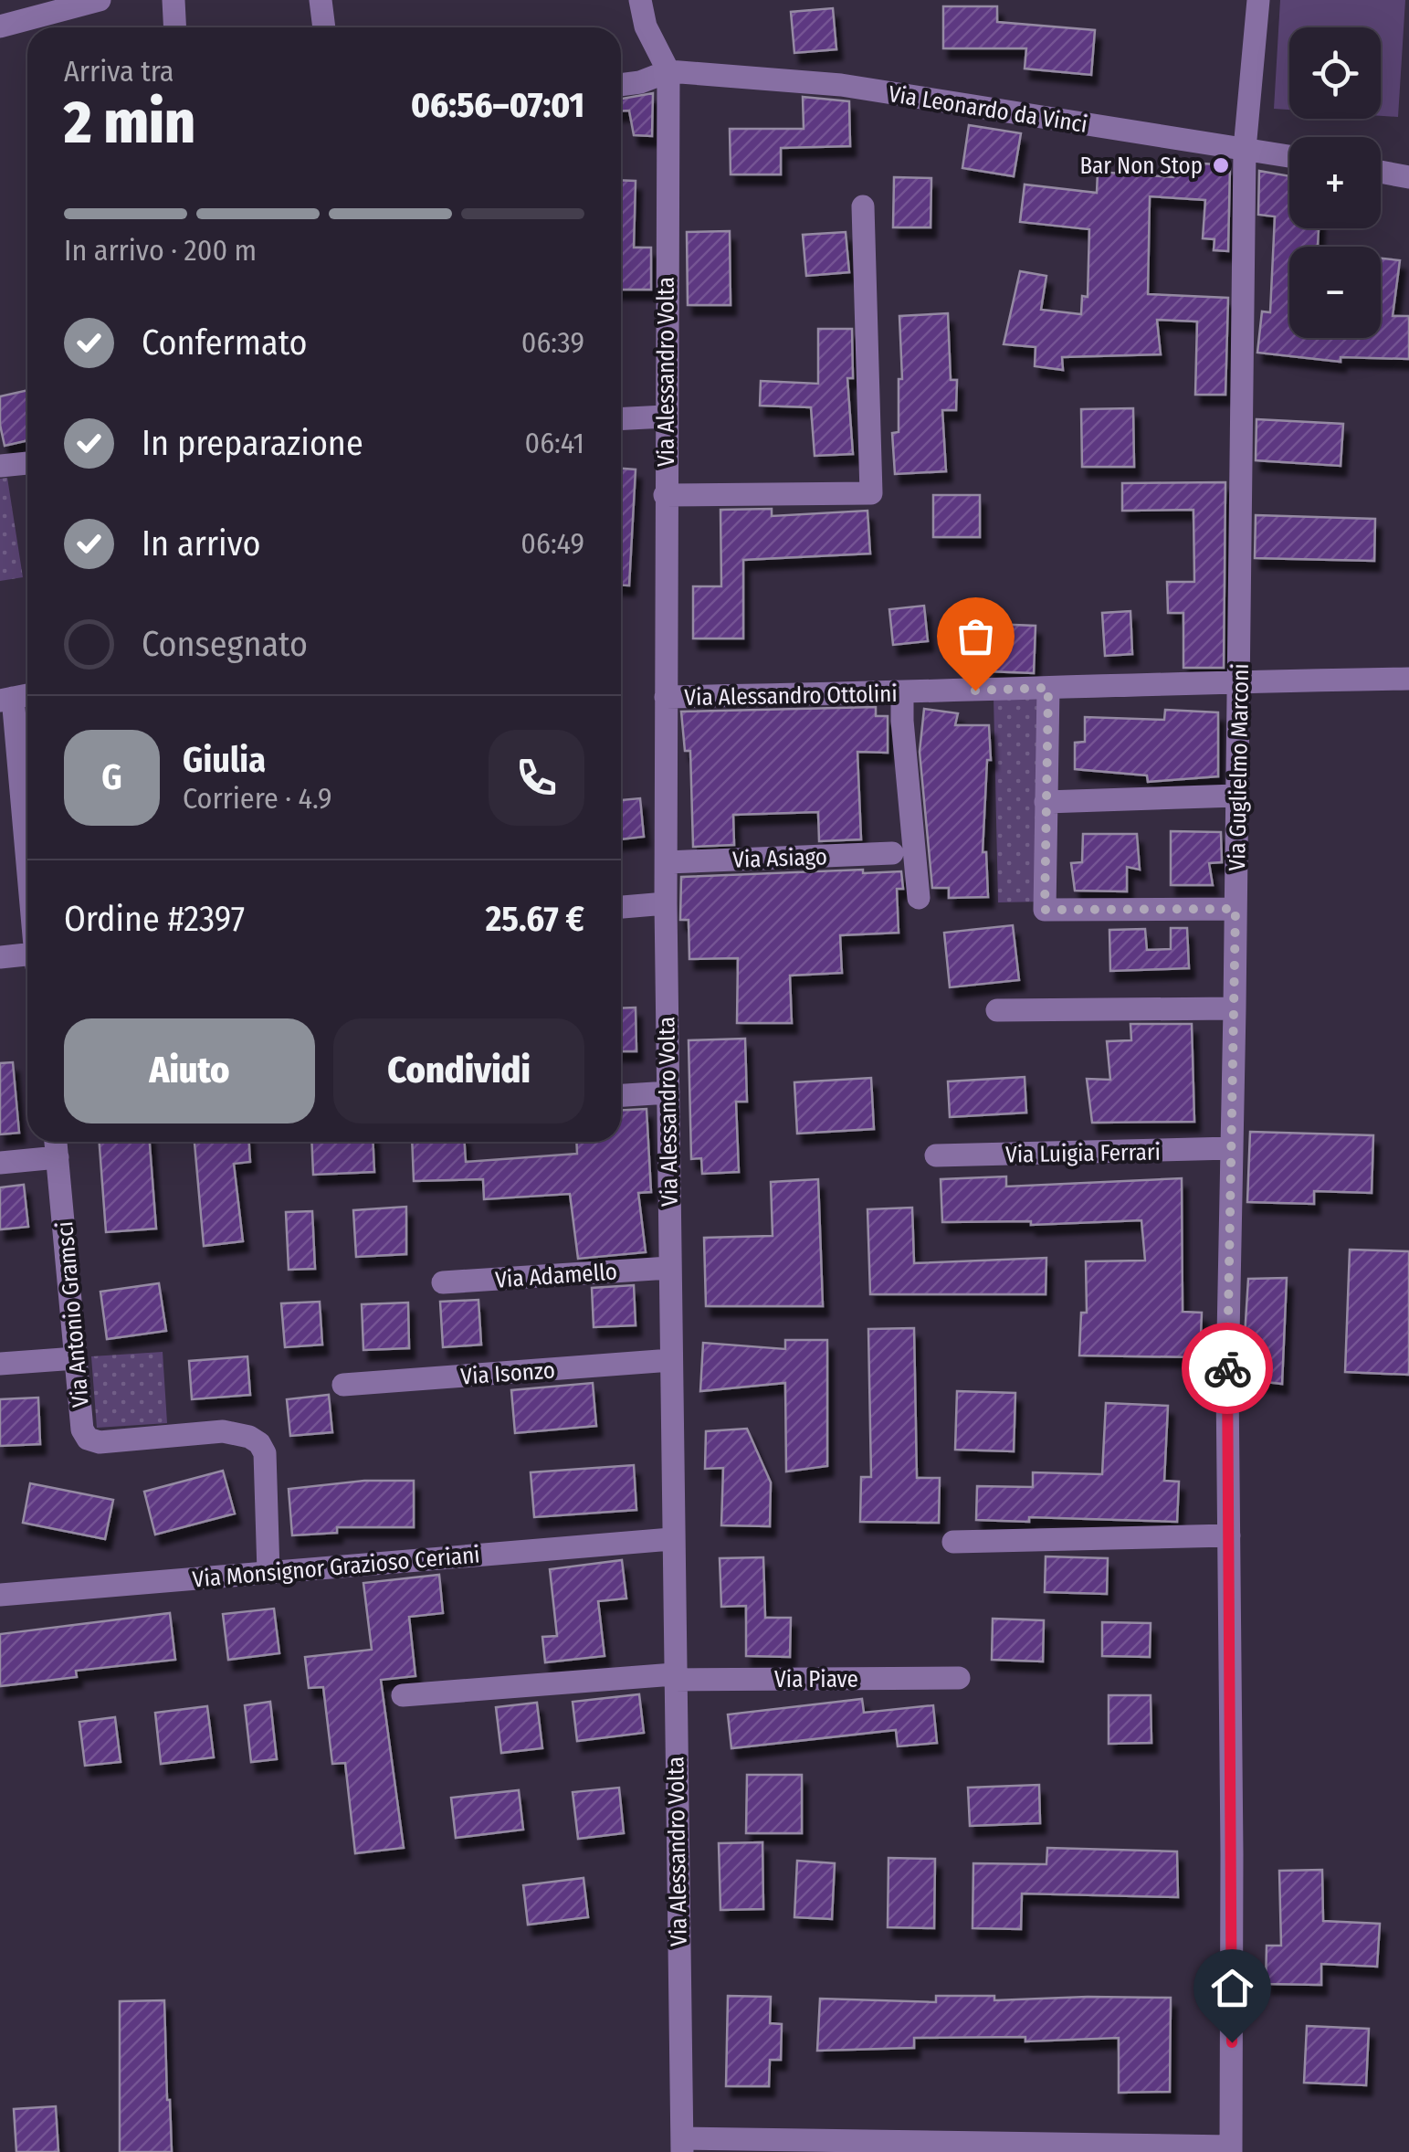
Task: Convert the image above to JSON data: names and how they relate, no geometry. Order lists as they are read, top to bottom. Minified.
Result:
{"streets":{"street":["Via Leonardo da Vinci","Via Alessandro Volta","Via Alessandro Ottolini","Via Guglielmo Marconi","Via Asiago","Via Luigia Ferrari","Via Adamello","Via Antonio Gramsci","Via Isonzo","Via Monsignor Grazioso Ceriani","Via Piave"]},"crossings":[["Via Leonardo da Vinci","Via Alessandro Volta"],["Via Leonardo da Vinci","Via Guglielmo Marconi"],["Via Alessandro Volta","Via Alessandro Ottolini"],["Via Alessandro Volta","Via Asiago"],["Via Alessandro Volta","Via Adamello"],["Via Alessandro Volta","Via Isonzo"],["Via Alessandro Volta","Via Monsignor Grazioso Ceriani"],["Via Alessandro Volta","Via Piave"],["Via Alessandro Ottolini","Via Guglielmo Marconi"],["Via Guglielmo Marconi","Via Luigia Ferrari"],["Via Antonio Gramsci","Via Monsignor Grazioso Ceriani"]],"places":["Bar Non Stop"],"page":{"map_buttons":["+","−"],"heading":["2 min","Arriva tra","06:56–07:01"],"panel":["Giulia","Corriere · 4.9","Ordine #2397","25.67 €"],"bar":"In arrivo · 200 m","list":[["Confermato","06:39"],["In preparazione","06:41"],["In arrivo","06:49"],"Consegnato"],"round":"G","buttons":["Aiuto","Condividi"]}}
